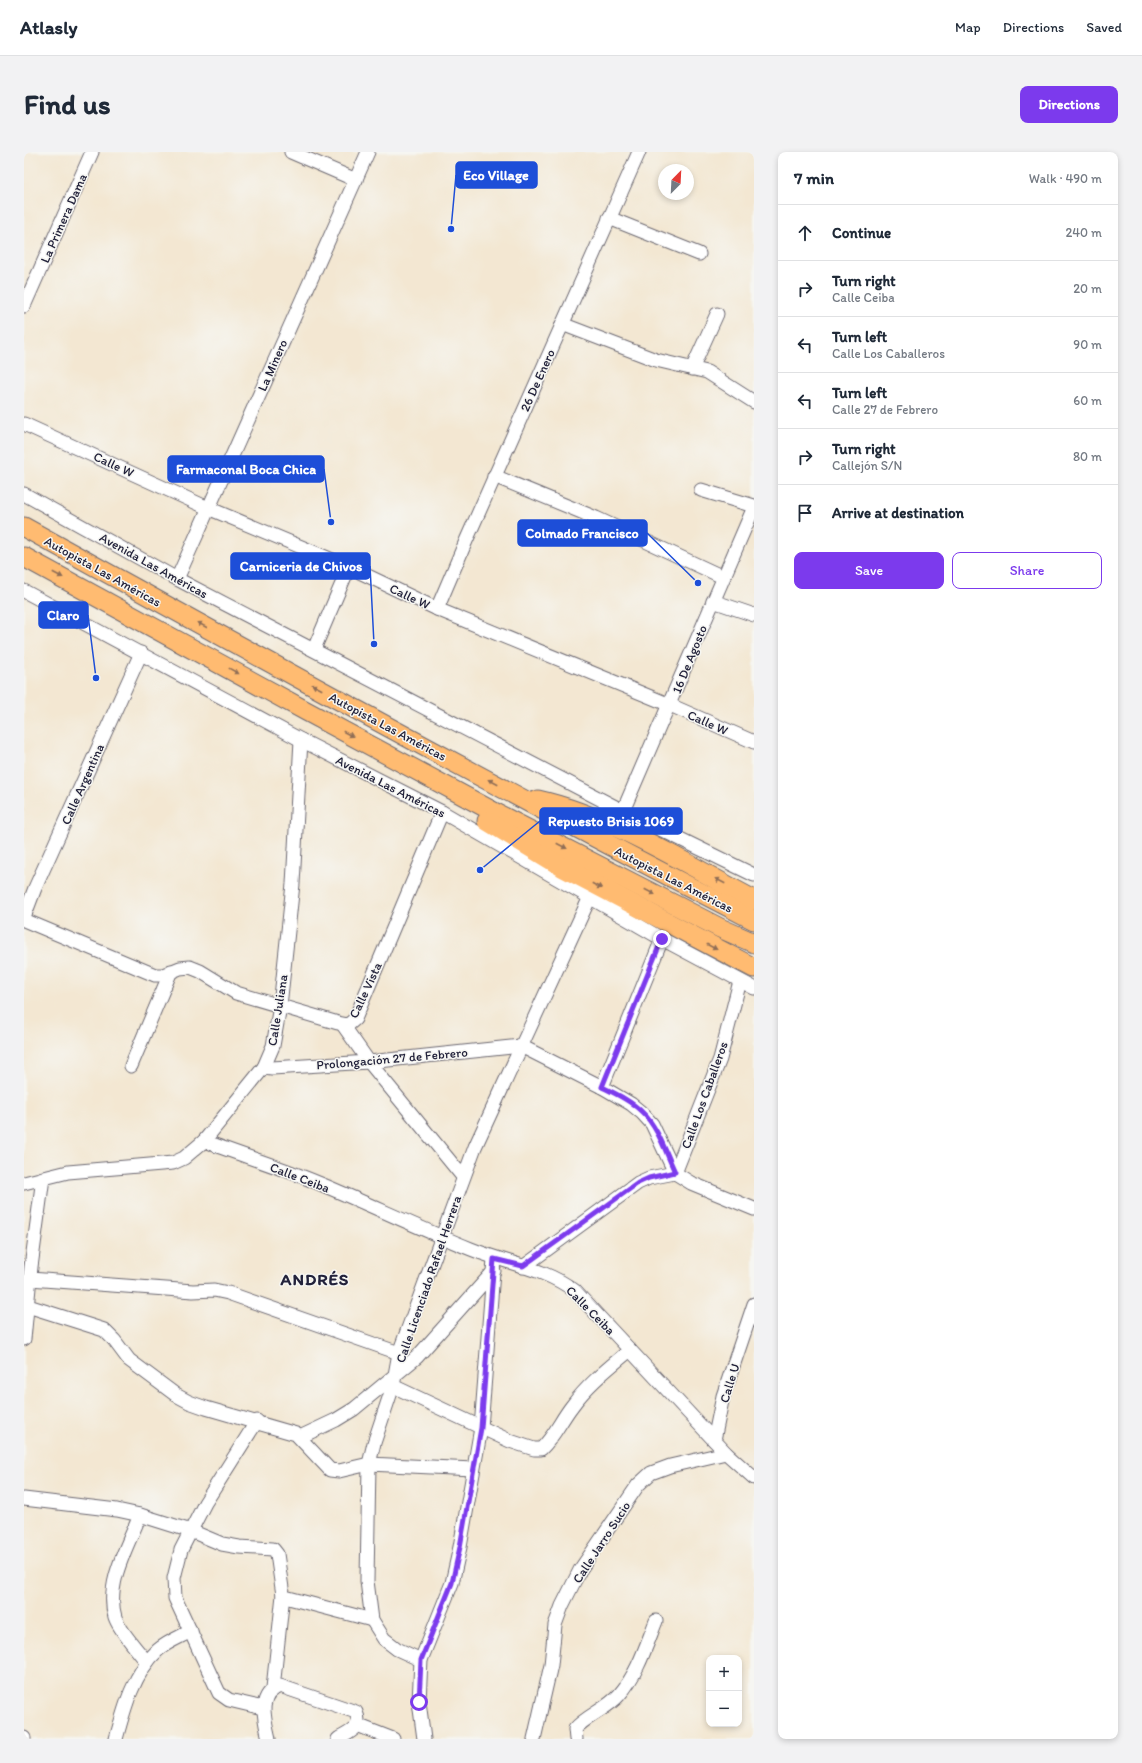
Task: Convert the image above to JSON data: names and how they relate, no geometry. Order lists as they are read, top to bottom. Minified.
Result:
{"streets":{"highway":["Autopista Las Américas"],"street":["La Primera Dama","La Minero","26 De Enero","Calle W","Avenida Las Américas","16 De Agosto","Calle Argentina","Calle Vista","Calle Juliana","Prolongación 27 de Febrero","Calle Los Caballeros","Calle Ceiba","Calle Licenciado Rafael Herrera","Calle U","Calle Jarro Sucio"]},"crossings":[["La Minero","Calle W"],["La Minero","Avenida Las Américas"],["26 De Enero","Calle W"],["Calle W","16 De Agosto"],["Avenida Las Américas","16 De Agosto"],["Avenida Las Américas","Calle Argentina"],["Avenida Las Américas","Calle Vista"],["Avenida Las Américas","Calle Juliana"],["Avenida Las Américas","Calle Los Caballeros"],["Avenida Las Américas","Calle Licenciado Rafael Herrera"],["Calle Vista","Calle Juliana"],["Calle Juliana","Prolongación 27 de Febrero"],["Calle Juliana","Calle Ceiba"],["Prolongación 27 de Febrero","Calle Licenciado Rafael Herrera"],["Calle Ceiba","Calle Licenciado Rafael Herrera"],["Calle Ceiba","Calle U"],["Calle Ceiba","Calle Jarro Sucio"]],"districts":["ANDRÉS"],"places":["Eco Village","Farmaconal Boca Chica","Colmado Francisco","Carniceria de Chivos","Claro","Repuesto Brisis 1069"],"north":"top right","page":{"header":"Atlasly","nav":["Map","Directions","Saved"],"buttons":["Directions",["Save","Share"]],"title":"Find us","heading":["7 min","Walk · 490 m"],"list":[["Continue","240 m"],["Turn right","Calle Ceiba","20 m"],["Turn left","Calle Los Caballeros","90 m"],["Turn left","Calle 27 de Febrero","60 m"],["Turn right","Callejón S/N","80 m"],"Arrive at destination"],"map_buttons":["+","−"]}}
